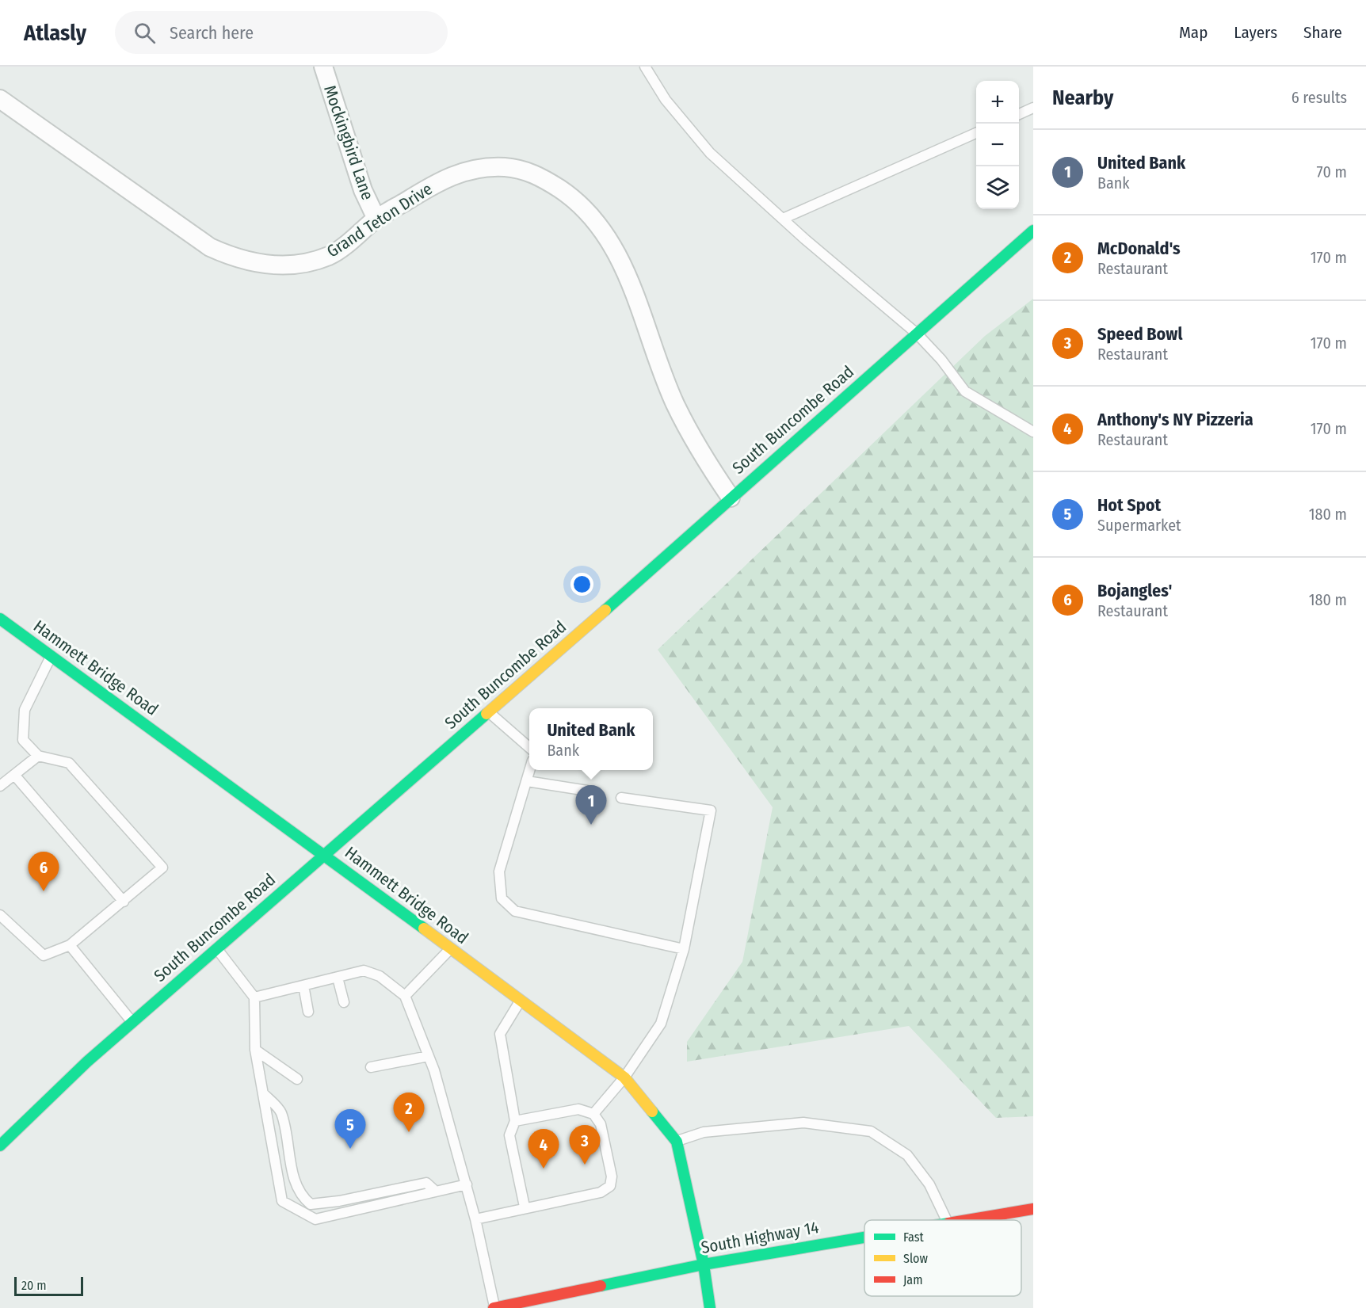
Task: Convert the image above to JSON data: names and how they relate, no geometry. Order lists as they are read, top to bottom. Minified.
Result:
{"streets":{"main road":["South Buncombe Road","Hammett Bridge Road","South Highway 14"],"street":["Mockingbird Lane","Grand Teton Drive"]},"crossings":[["Mockingbird Lane","Grand Teton Drive"],["Grand Teton Drive","South Buncombe Road"],["South Buncombe Road","Hammett Bridge Road"],["Hammett Bridge Road","South Highway 14"]],"legend":["Fast","Slow","Jam"],"scale_bar":"20 m","page":{"header":"Atlasly","search":"Search here","nav":["Map","Layers","Share"],"heading":["Nearby","6 results"],"map_buttons":["+","−"],"list":[{"mark":"1","name":"United Bank","note":"Bank","value":"70 m"},{"mark":"2","name":"McDonald's","note":"Restaurant","value":"170 m"},{"mark":"3","name":"Speed Bowl","note":"Restaurant","value":"170 m"},{"mark":"4","name":"Anthony's NY Pizzeria","note":"Restaurant","value":"170 m"},{"mark":"5","name":"Hot Spot","note":"Supermarket","value":"180 m"},{"mark":"6","name":"Bojangles'","note":"Restaurant","value":"180 m"}],"popup":["United Bank","Bank"],"pins":["1","6","2","5","3","4"],"scale":"20 m"}}
